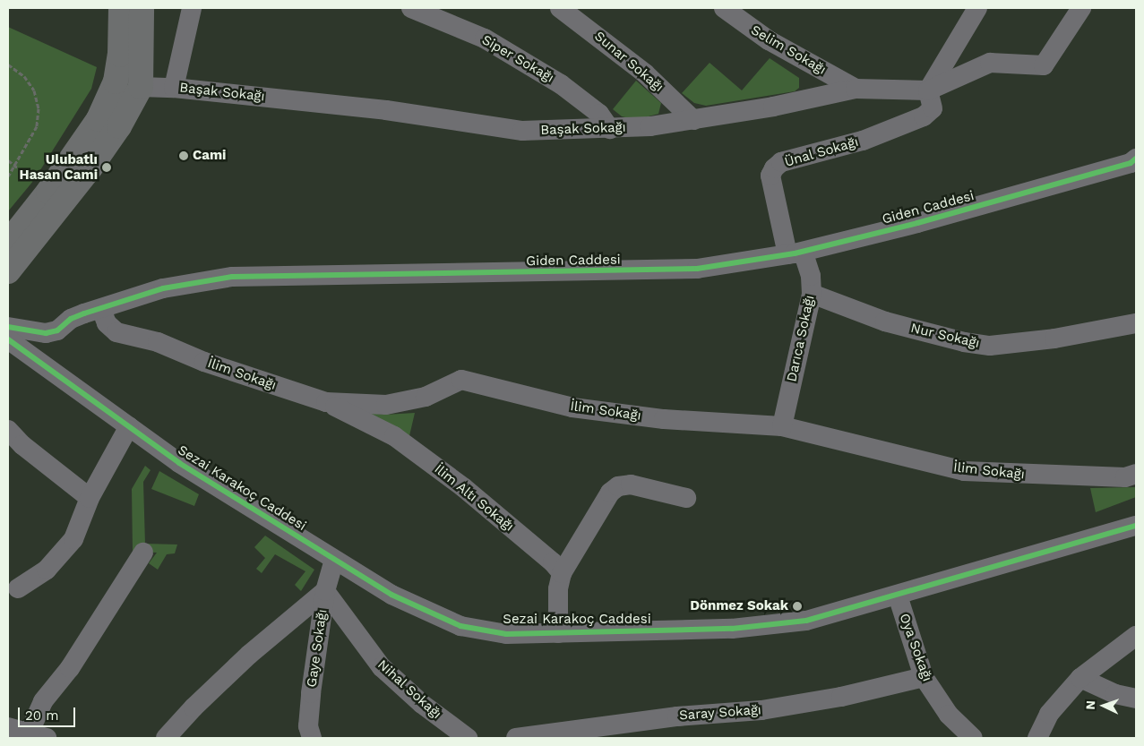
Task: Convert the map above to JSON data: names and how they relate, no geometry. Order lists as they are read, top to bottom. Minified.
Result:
{"streets":{"street":["Selim Sokağı","Siper Sokağı","Sunar Sokağı","Başak Sokağı","Ünal Sokağı","Giden Caddesi","Nur Sokağı","Darıca Sokağı","İlim Sokağı","Sezai Karakoç Caddesi","İlim Altı Sokağı","Oya Sokağı","Gaye Sokağı","Nihal Sokağı","Saray Sokağı"]},"crossings":[["Selim Sokağı","Başak Sokağı"],["Siper Sokağı","Başak Sokağı"],["Sunar Sokağı","Başak Sokağı"],["Başak Sokağı","Ünal Sokağı"],["Ünal Sokağı","Giden Caddesi"],["Ünal Sokağı","Darıca Sokağı"],["Giden Caddesi","Darıca Sokağı"],["Giden Caddesi","İlim Sokağı"],["Nur Sokağı","Darıca Sokağı"],["Darıca Sokağı","İlim Sokağı"],["İlim Sokağı","İlim Altı Sokağı"],["Sezai Karakoç Caddesi","Oya Sokağı"],["Sezai Karakoç Caddesi","Gaye Sokağı"],["Oya Sokağı","Saray Sokağı"],["Gaye Sokağı","Nihal Sokağı"]],"places":["Cami","Ulubatlı Hasan Cami","Dönmez Sokak"],"scale_bar":"20 m","north":"left"}
